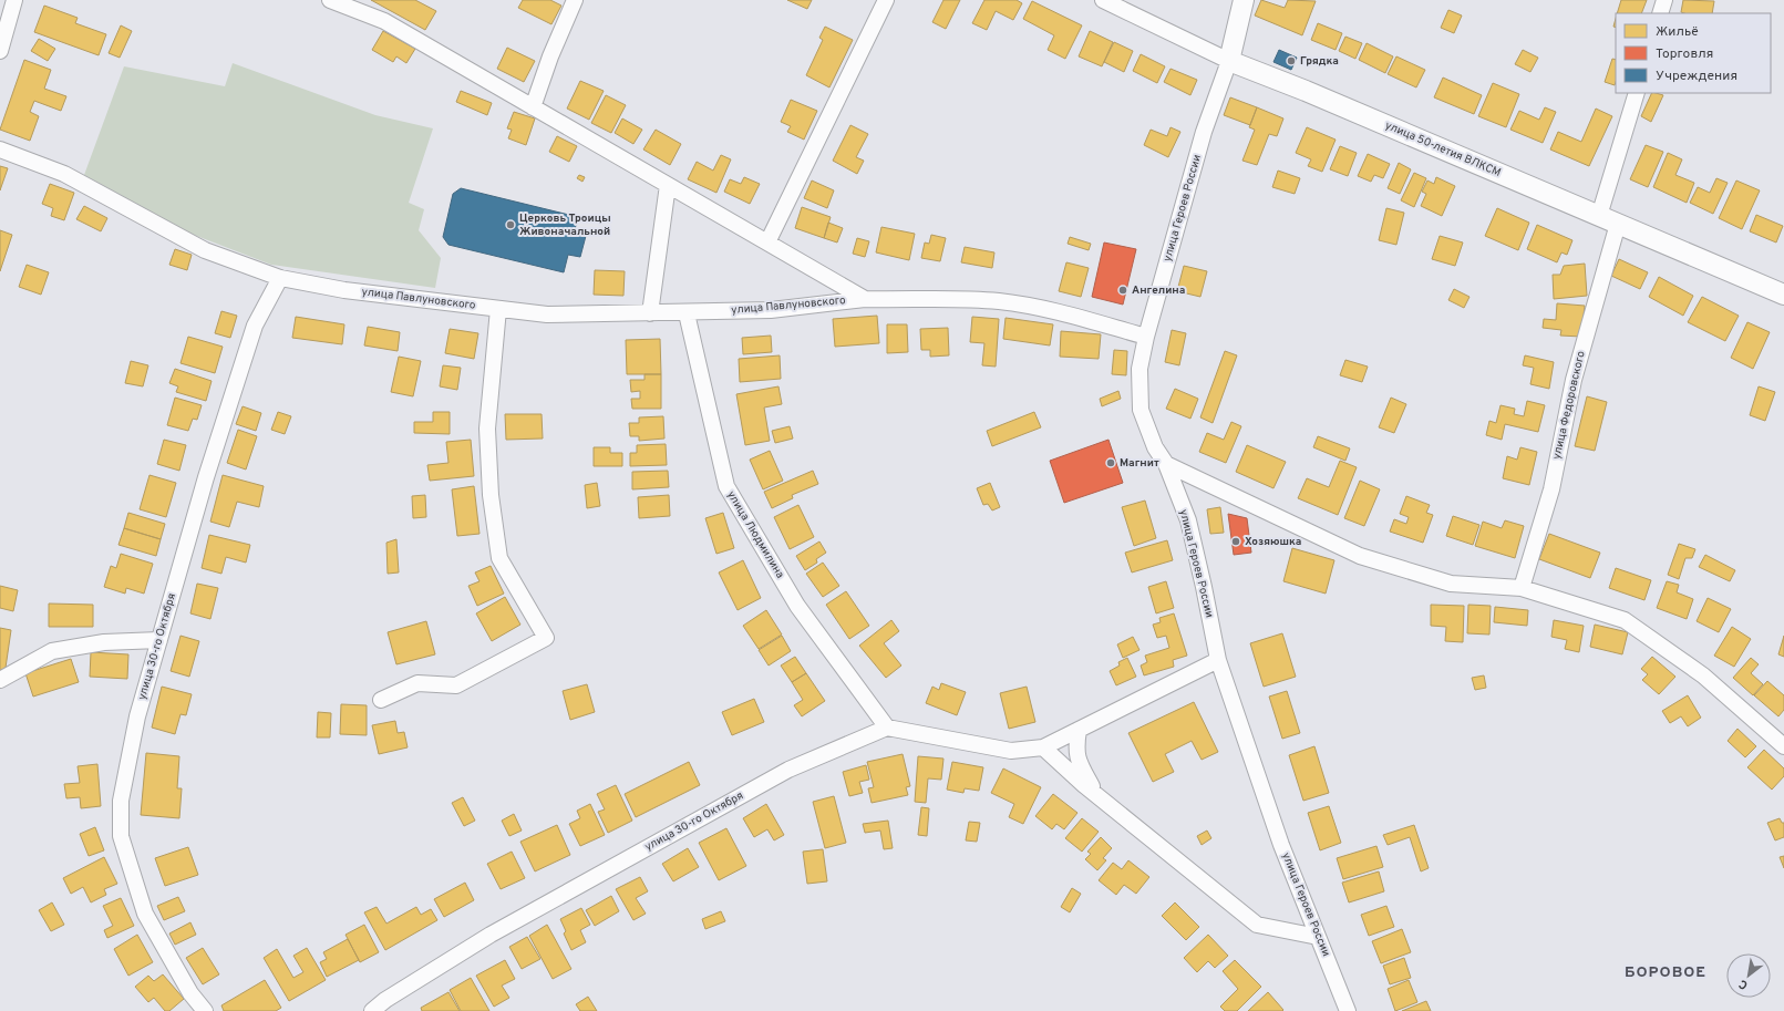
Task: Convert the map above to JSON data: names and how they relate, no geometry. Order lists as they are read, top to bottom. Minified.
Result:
{"streets":{"street":["улица 50-летия ВЛКСМ","улица Героев России","улица Павлуновского","улица Федоровского","улица Людмилина","улица 30-го Октября"]},"crossings":[["улица 50-летия ВЛКСМ","улица Героев России"],["улица 50-летия ВЛКСМ","улица Федоровского"],["улица Героев России","улица Павлуновского"],["улица Павлуновского","улица Людмилина"],["улица Павлуновского","улица 30-го Октября"],["улица Людмилина","улица 30-го Октября"]],"districts":["БОРОВОЕ"],"places":["Грядка","Церковь Троицы Живоначальной","Ангелина","Магнит","Хозяюшка"],"legend":["Жильё","Торговля","Учреждения"],"north":"bottom left"}
